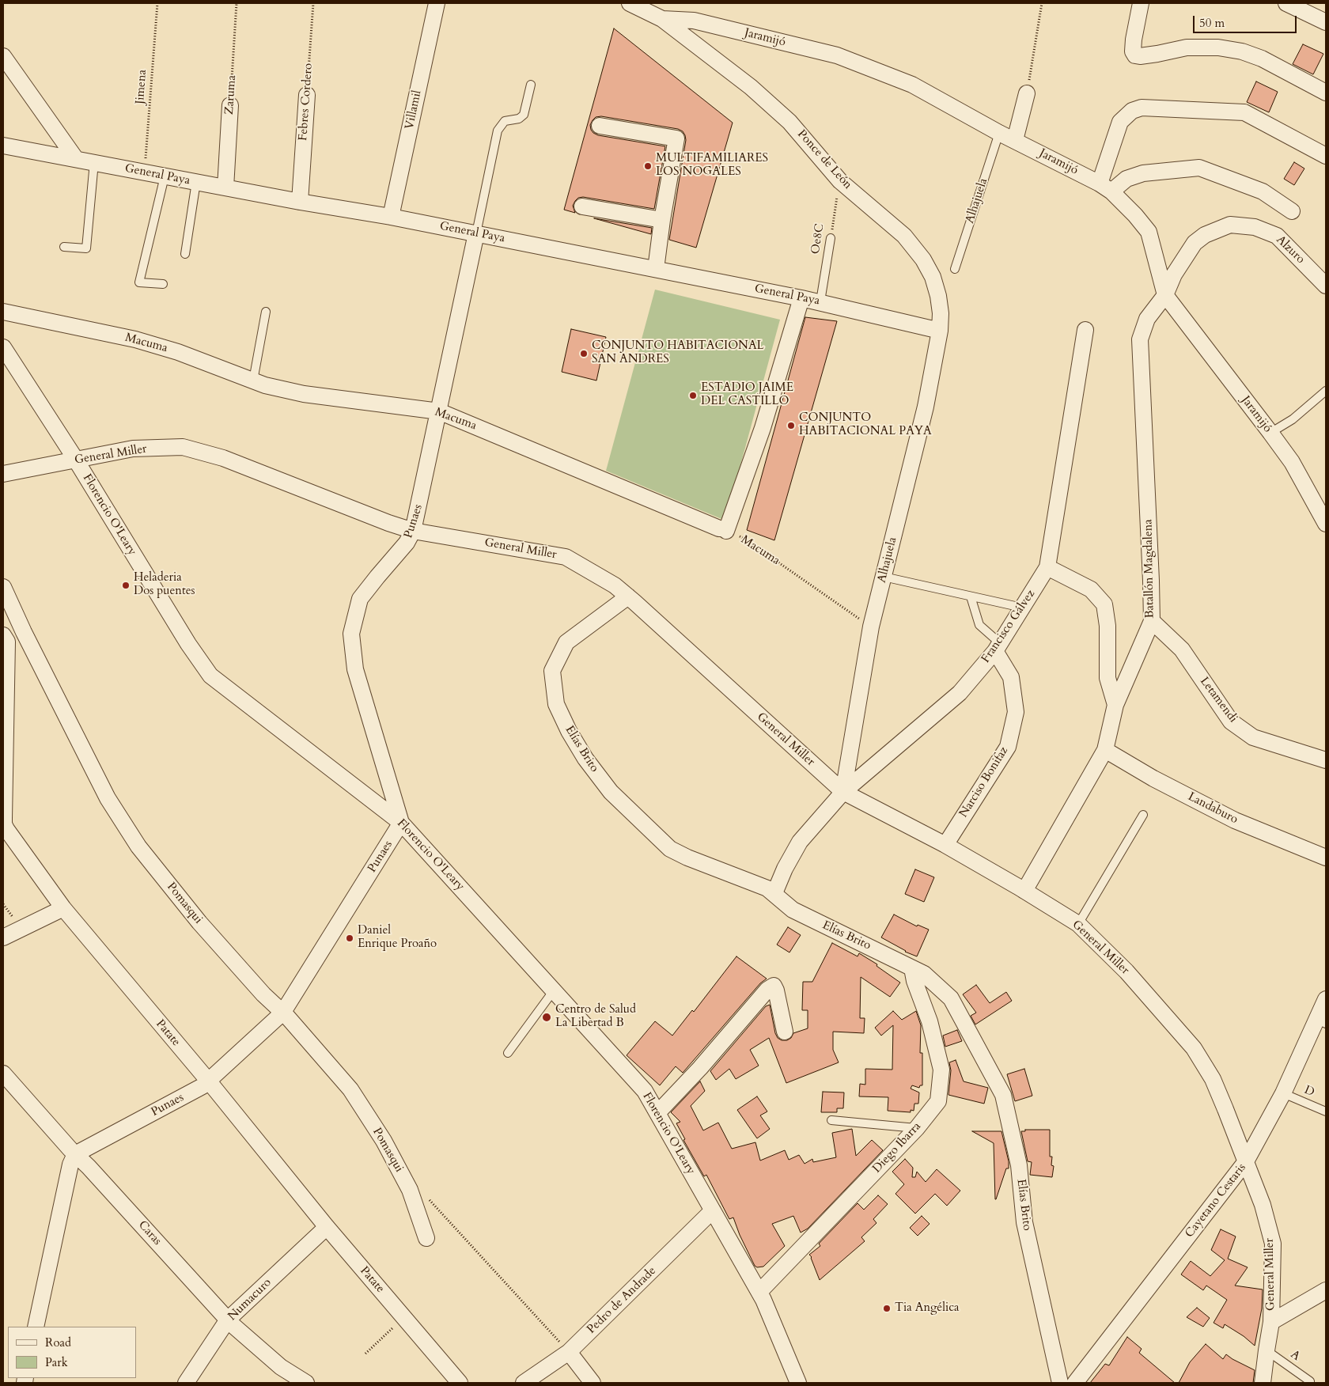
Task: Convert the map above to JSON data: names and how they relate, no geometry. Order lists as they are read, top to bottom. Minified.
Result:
{"streets":{"street":["Jaramijó","Zaruma","Febres Cordero","Villamil","Ponce de León","General Paya","Alhajuela","Alzuro","Macuma","General Miller","Florencio O'Leary","Punaes","Batallón Magdalena","Francisco Gálvez","Letamendi","Elías Brito","Narciso Bonifaz","Landaburo","Pomasqui","Patate","Diego Ibarra","Cayetano Cestaris","Caras","Numacuro","Pedro de Andrade"],"lane":["Oe8C","D","A"],"path":["Jimena"]},"crossings":[["Jaramijó","Ponce de León"],["Jaramijó","Alhajuela"],["Jaramijó","Alzuro"],["Jaramijó","Batallón Magdalena"],["Jimena","General Paya"],["Zaruma","General Paya"],["Febres Cordero","General Paya"],["Villamil","General Paya"],["Ponce de León","General Paya"],["Ponce de León","Alhajuela"],["Ponce de León","Oe8C"],["General Paya","Alhajuela"],["General Paya","Oe8C"],["General Paya","Punaes"],["Alhajuela","Macuma"],["Alhajuela","General Miller"],["Alhajuela","Francisco Gálvez"],["Alzuro","Batallón Magdalena"],["Macuma","Punaes"],["General Miller","Florencio O'Leary"],["General Miller","Punaes"],["General Miller","Batallón Magdalena"],["General Miller","Francisco Gálvez"],["General Miller","Elías Brito"],["General Miller","Narciso Bonifaz"],["General Miller","Cayetano Cestaris"],["General Miller","A"],["Florencio O'Leary","Punaes"],["Florencio O'Leary","Diego Ibarra"],["Florencio O'Leary","Pedro de Andrade"],["Punaes","Pomasqui"],["Punaes","Patate"],["Punaes","Caras"],["Batallón Magdalena","Letamendi"],["Batallón Magdalena","Landaburo"],["Francisco Gálvez","Elías Brito"],["Francisco Gálvez","Narciso Bonifaz"],["Elías Brito","Diego Ibarra"],["Patate","Numacuro"],["D","Cayetano Cestaris"],["Caras","Numacuro"]],"places":["MULTIFAMILIARES LOS NOGALES","CONJUNTO HABITACIONAL SAN ANDRES","ESTADIO JAIME DEL CASTILLO","CONJUNTO HABITACIONAL PAYA","Heladeria Dos puentes","Daniel Enrique Proaño","Centro de Salud La Libertad B","Tia Angélica"],"legend":["Road","Park"],"scale_bar":"50 m"}
